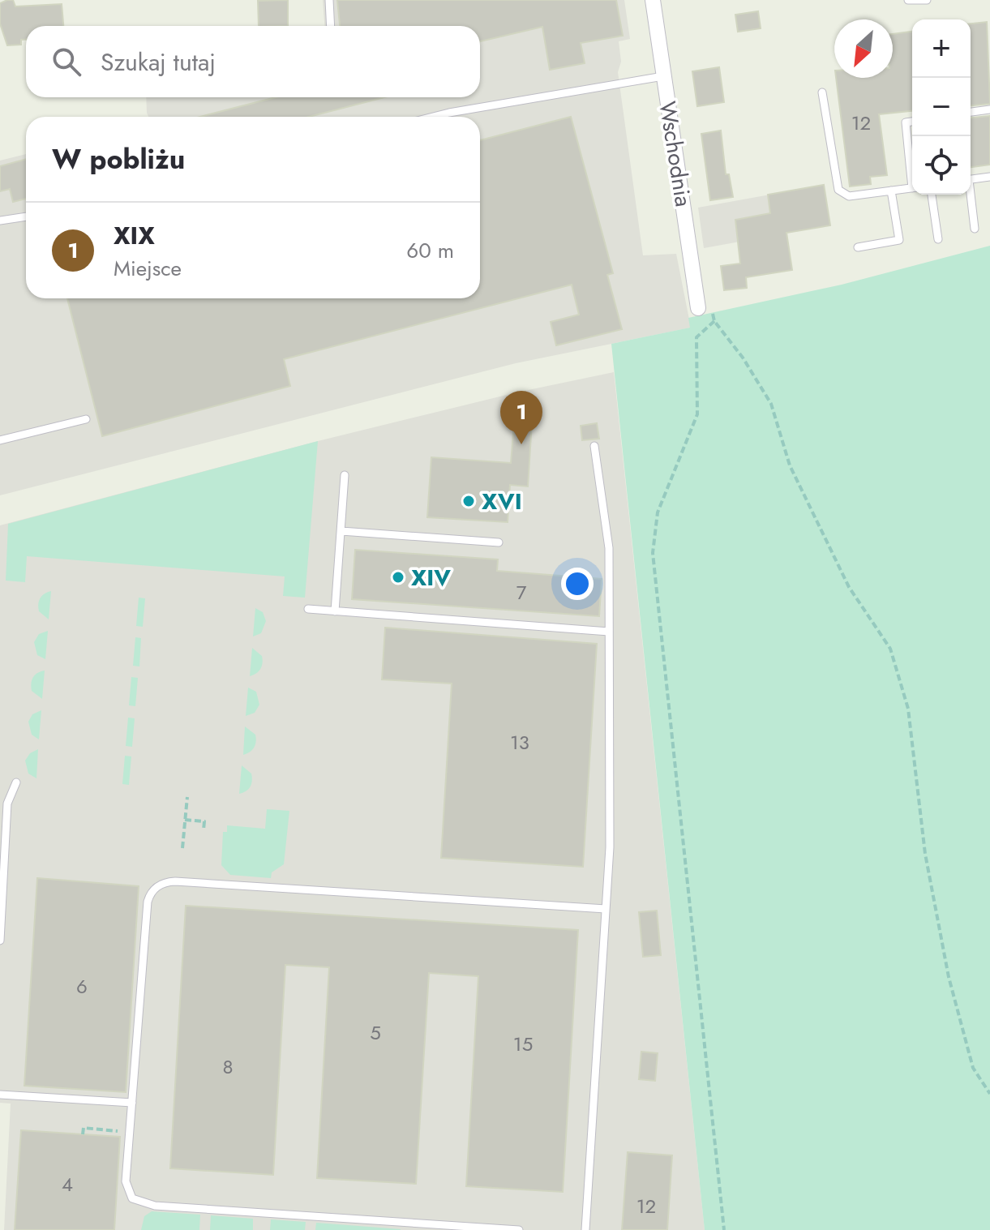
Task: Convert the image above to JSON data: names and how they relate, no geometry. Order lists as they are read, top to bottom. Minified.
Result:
{"streets":{"street":["Wschodnia"]},"places":["XVI","XIV"],"house_numbers":["12","7","13","6","5","15","8","4","12"],"north":"bottom left","page":{"map_buttons":["+","−"],"search":"Szukaj tutaj","heading":"W pobliżu","list":[{"mark":"1","name":"XIX","note":"Miejsce","value":"60 m"}],"pins":"1"}}
